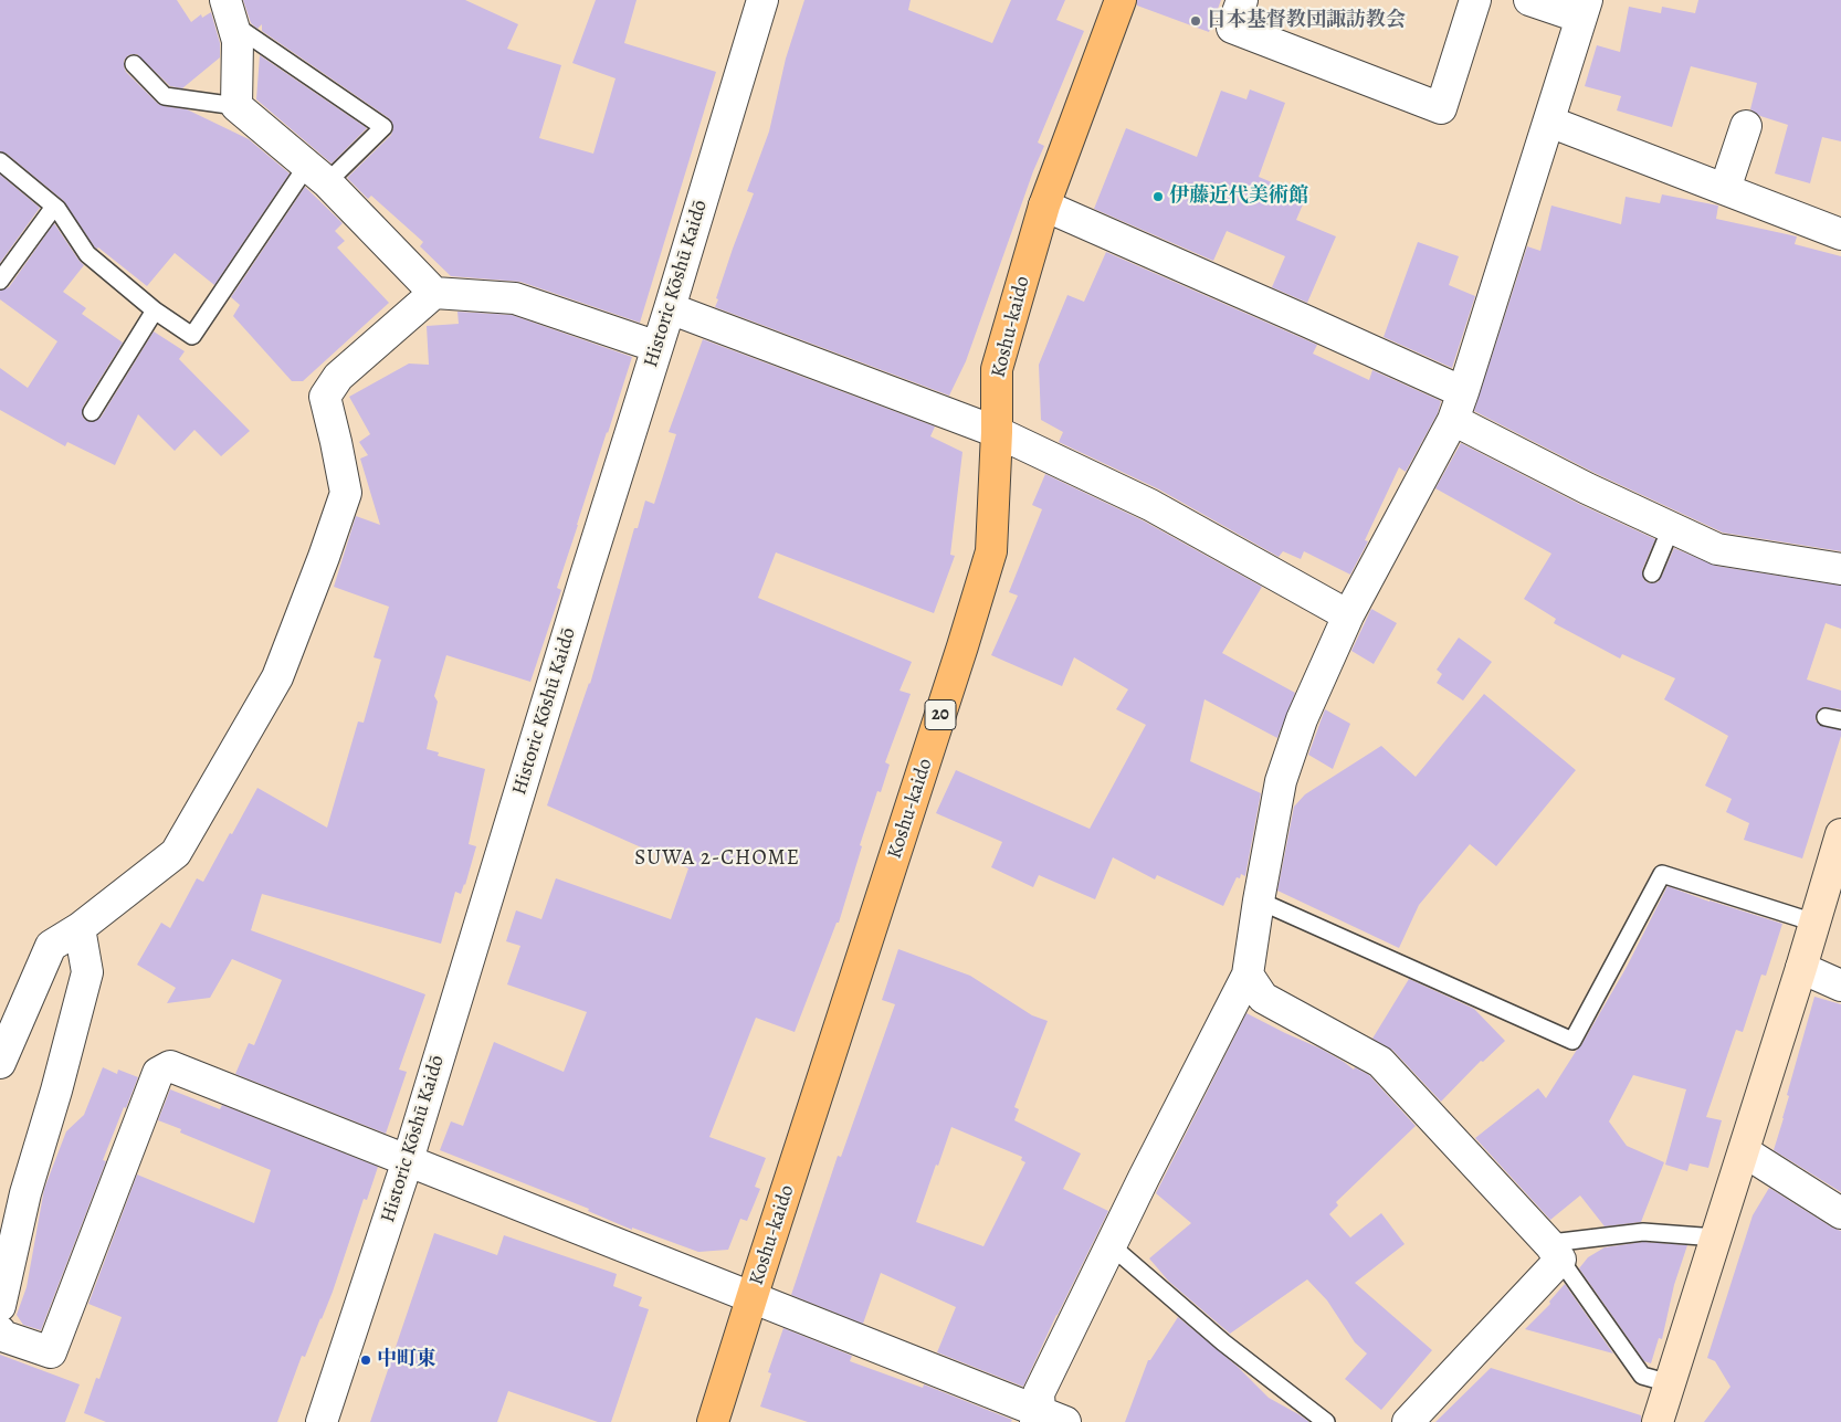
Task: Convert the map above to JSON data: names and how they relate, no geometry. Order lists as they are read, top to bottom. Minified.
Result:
{"streets":{"highway":["Koshu-kaido","20"],"street":["Historic Kōshū Kaidō"]},"districts":["SUWA 2-CHOME"],"places":["日本基督教団諏訪教会","伊藤近代美術館","中町東"]}
